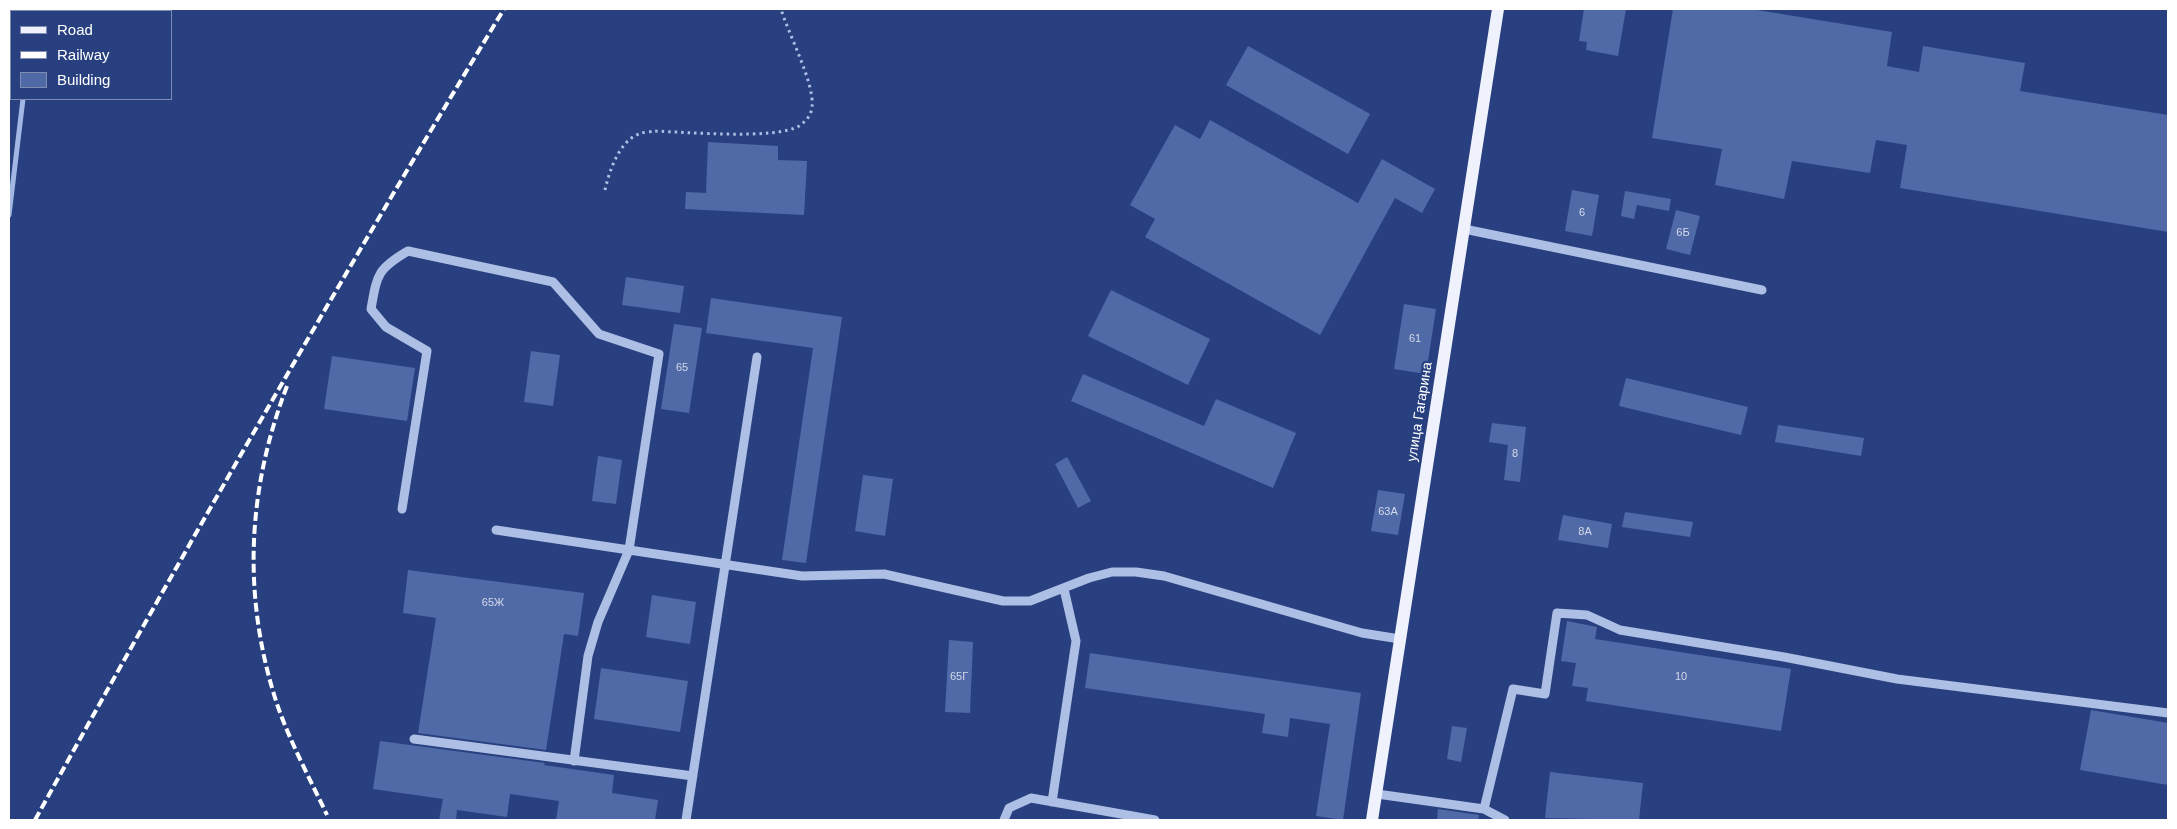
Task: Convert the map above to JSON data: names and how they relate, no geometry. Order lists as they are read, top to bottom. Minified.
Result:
{"streets":{"main road":["улица Гагарина"]},"house_numbers":["6","6Б","61","65","8","63А","8А","65Ж","65Г","10"],"legend":["Road","Railway","Building"]}
